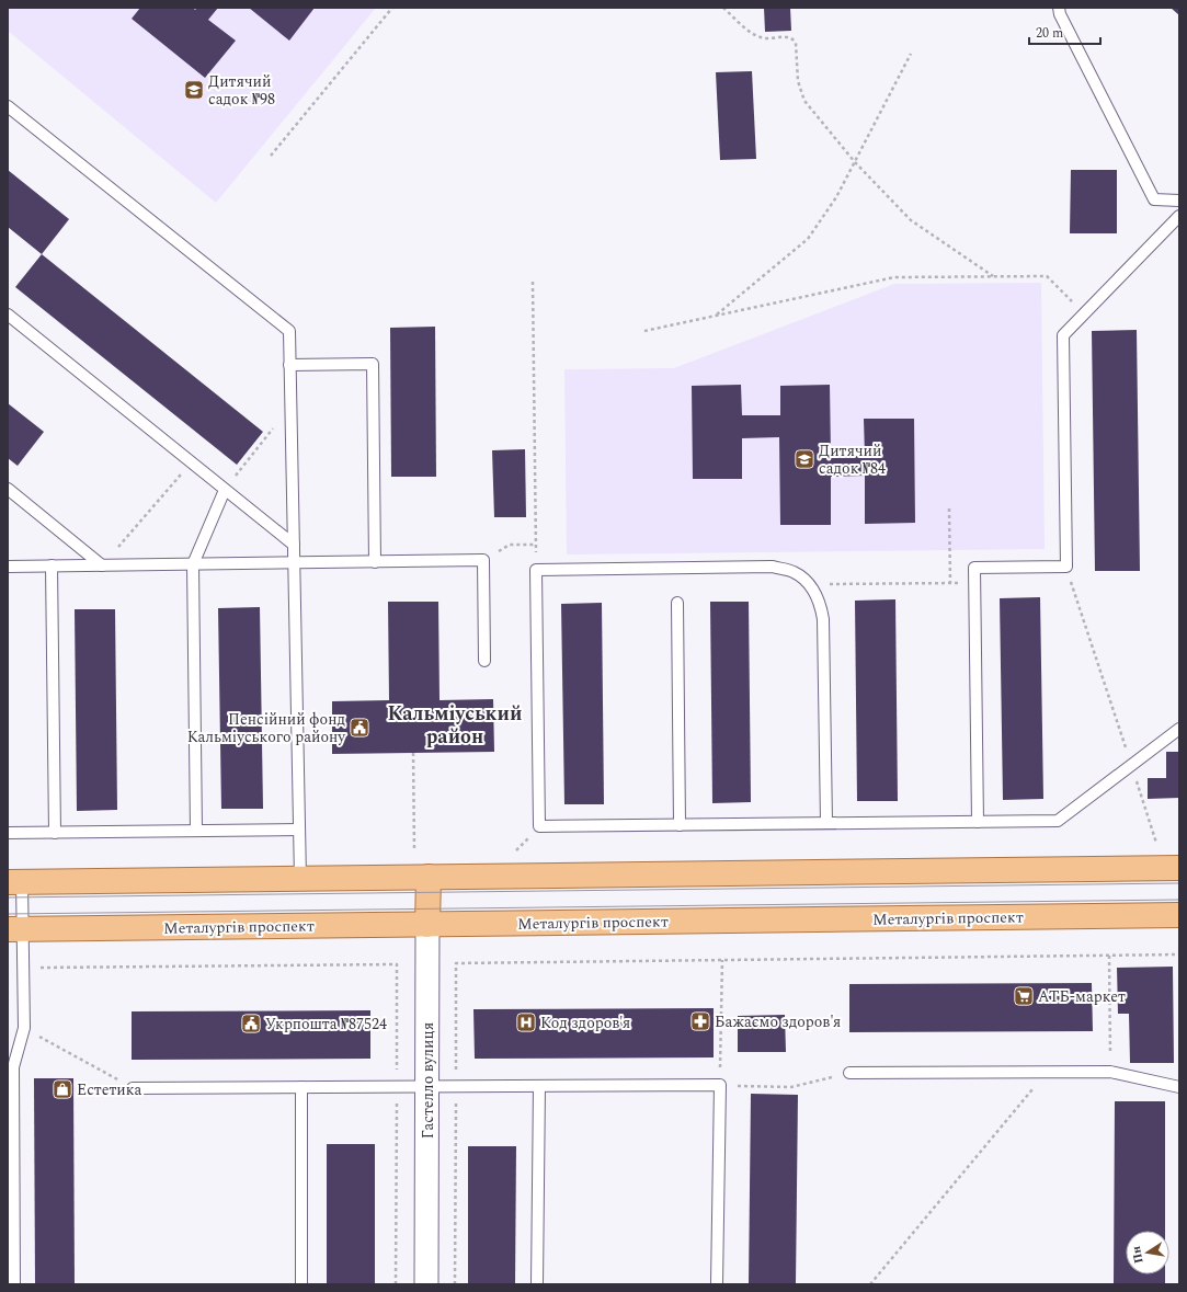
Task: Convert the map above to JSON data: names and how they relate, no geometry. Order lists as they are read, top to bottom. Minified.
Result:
{"streets":{"main road":["Металургів проспект","Гастелло вулиця"]},"crossings":[["Металургів проспект","Гастелло вулиця"]],"districts":["Кальміуський район"],"places":{"school or university":["Дитячий садок №98","Дитячий садок №84"],"public building":["Пенсійний фонд Кальміуського району","Укрпошта №87524"],"supermarket":["АТБ-маркет"],"pharmacy":["Бажаємо здоров'я"],"hospital":["Код здоров'я"],"shop":["Естетика"]},"scale_bar":"20 m","north":"left"}
